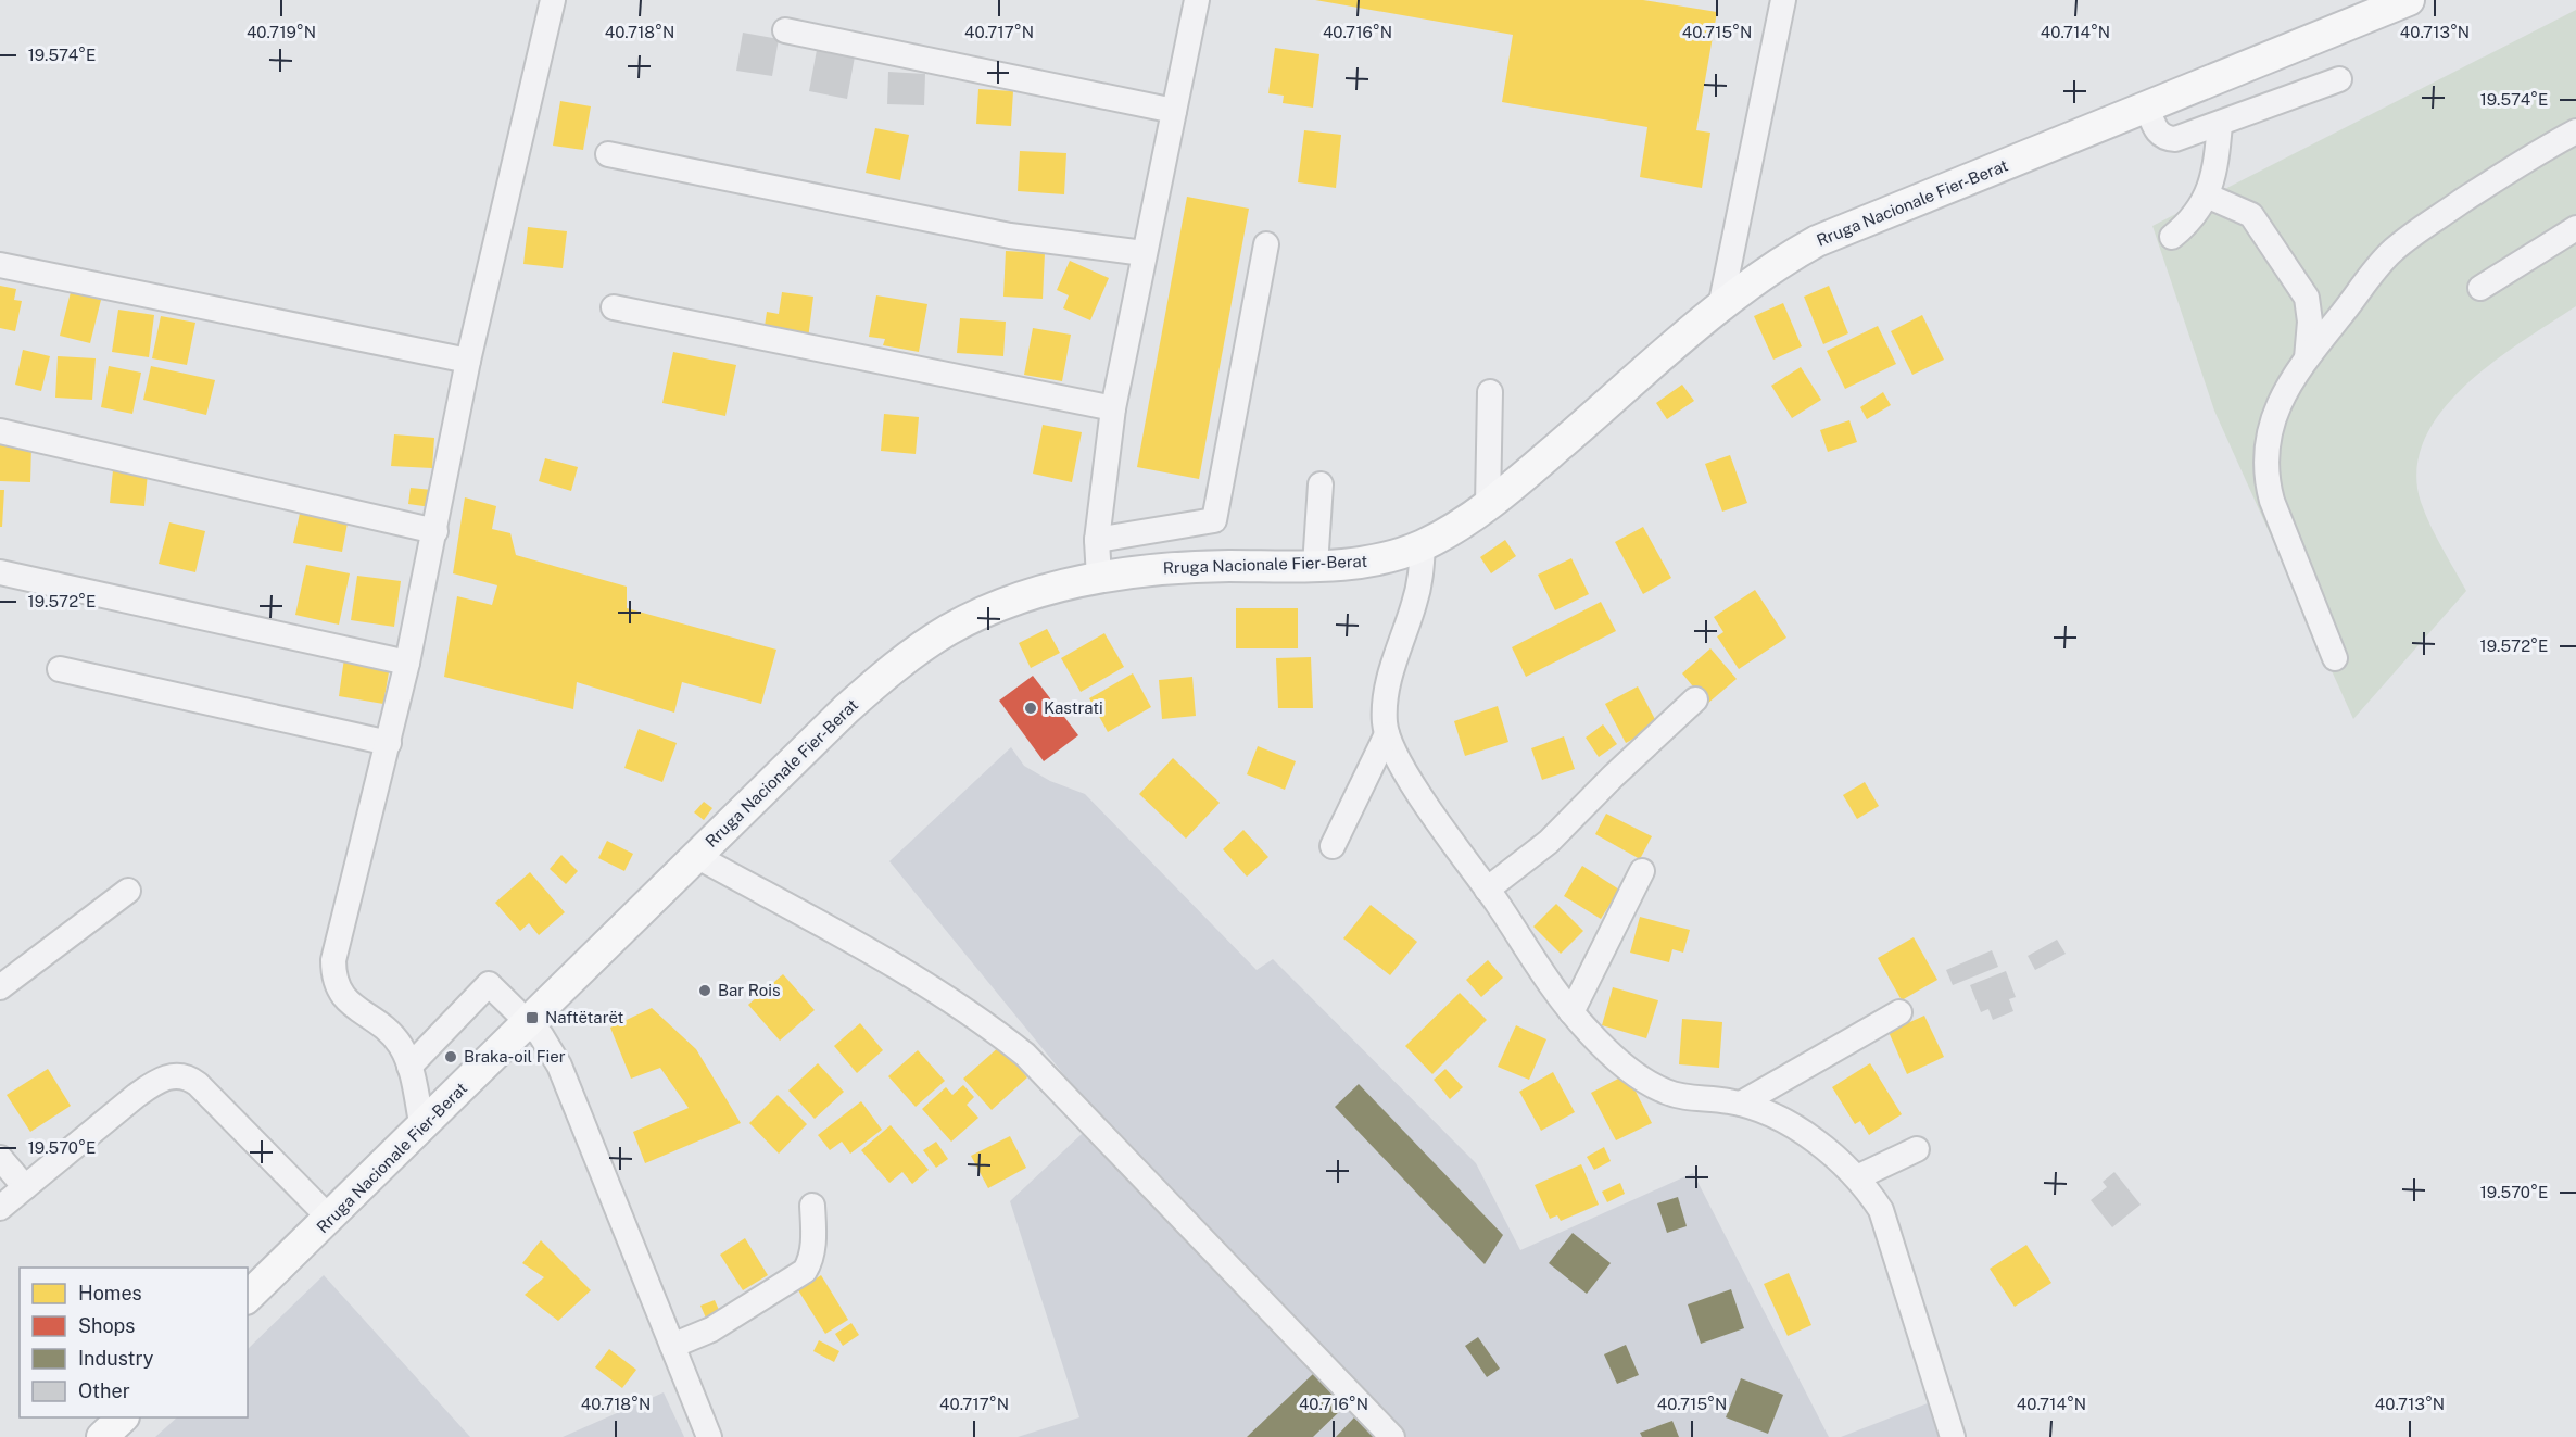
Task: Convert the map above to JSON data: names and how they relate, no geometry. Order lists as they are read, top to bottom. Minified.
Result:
{"streets":{"main road":["Rruga Nacionale Fier-Berat"]},"places":{"other":["Kastrati","Bar Rois","Braka-oil Fier"],"transit":["Naftëtarët"]},"legend":["Homes","Shops","Industry","Other"],"coordinates":["40.719°N","40.718°N","40.717°N","40.716°N","40.715°N","40.714°N","40.713°N","19.574°E","19.572°E","19.570°E"]}
